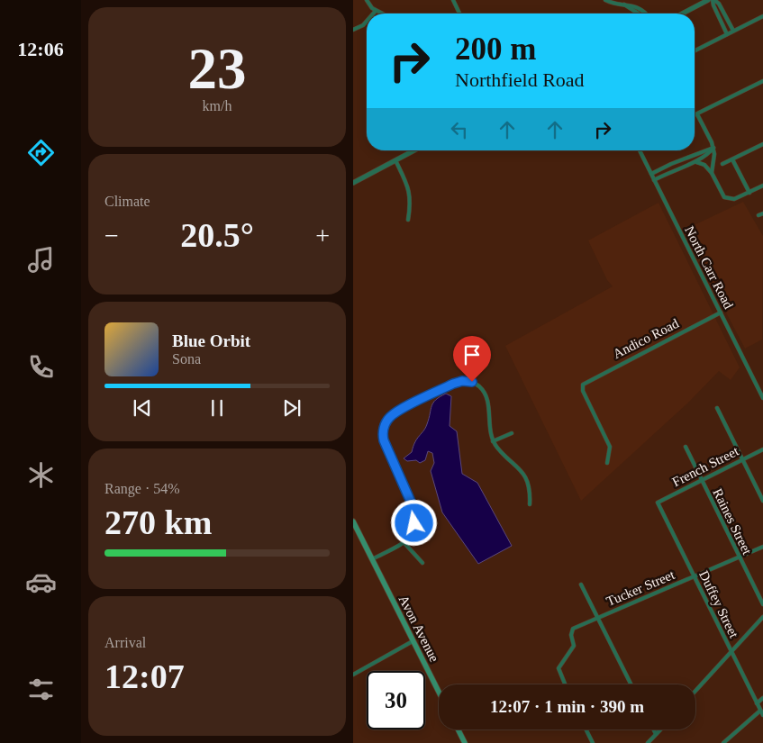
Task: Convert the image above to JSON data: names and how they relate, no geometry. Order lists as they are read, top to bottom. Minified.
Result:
{"streets":{"main road":["Avon Avenue"],"street":["North Carr Road","Andico Road","French Street","Raines Street","Tucker Street","Duffey Street"]},"crossings":[["North Carr Road","Andico Road"],["French Street","Raines Street"],["French Street","Duffey Street"],["Raines Street","Tucker Street"],["Tucker Street","Duffey Street"]],"page":{"tabs":"12:06","tile":[["23","km/h"],"Climate",["Range · 54%","270 km"],["Arrival","12:07"]],"turn":["200 m","Northfield Road"],"heat":["−","20.5°","+"],"song":["Blue Orbit","Sona"],"limit":"30","trip":"12:07 · 1 min · 390 m"}}
